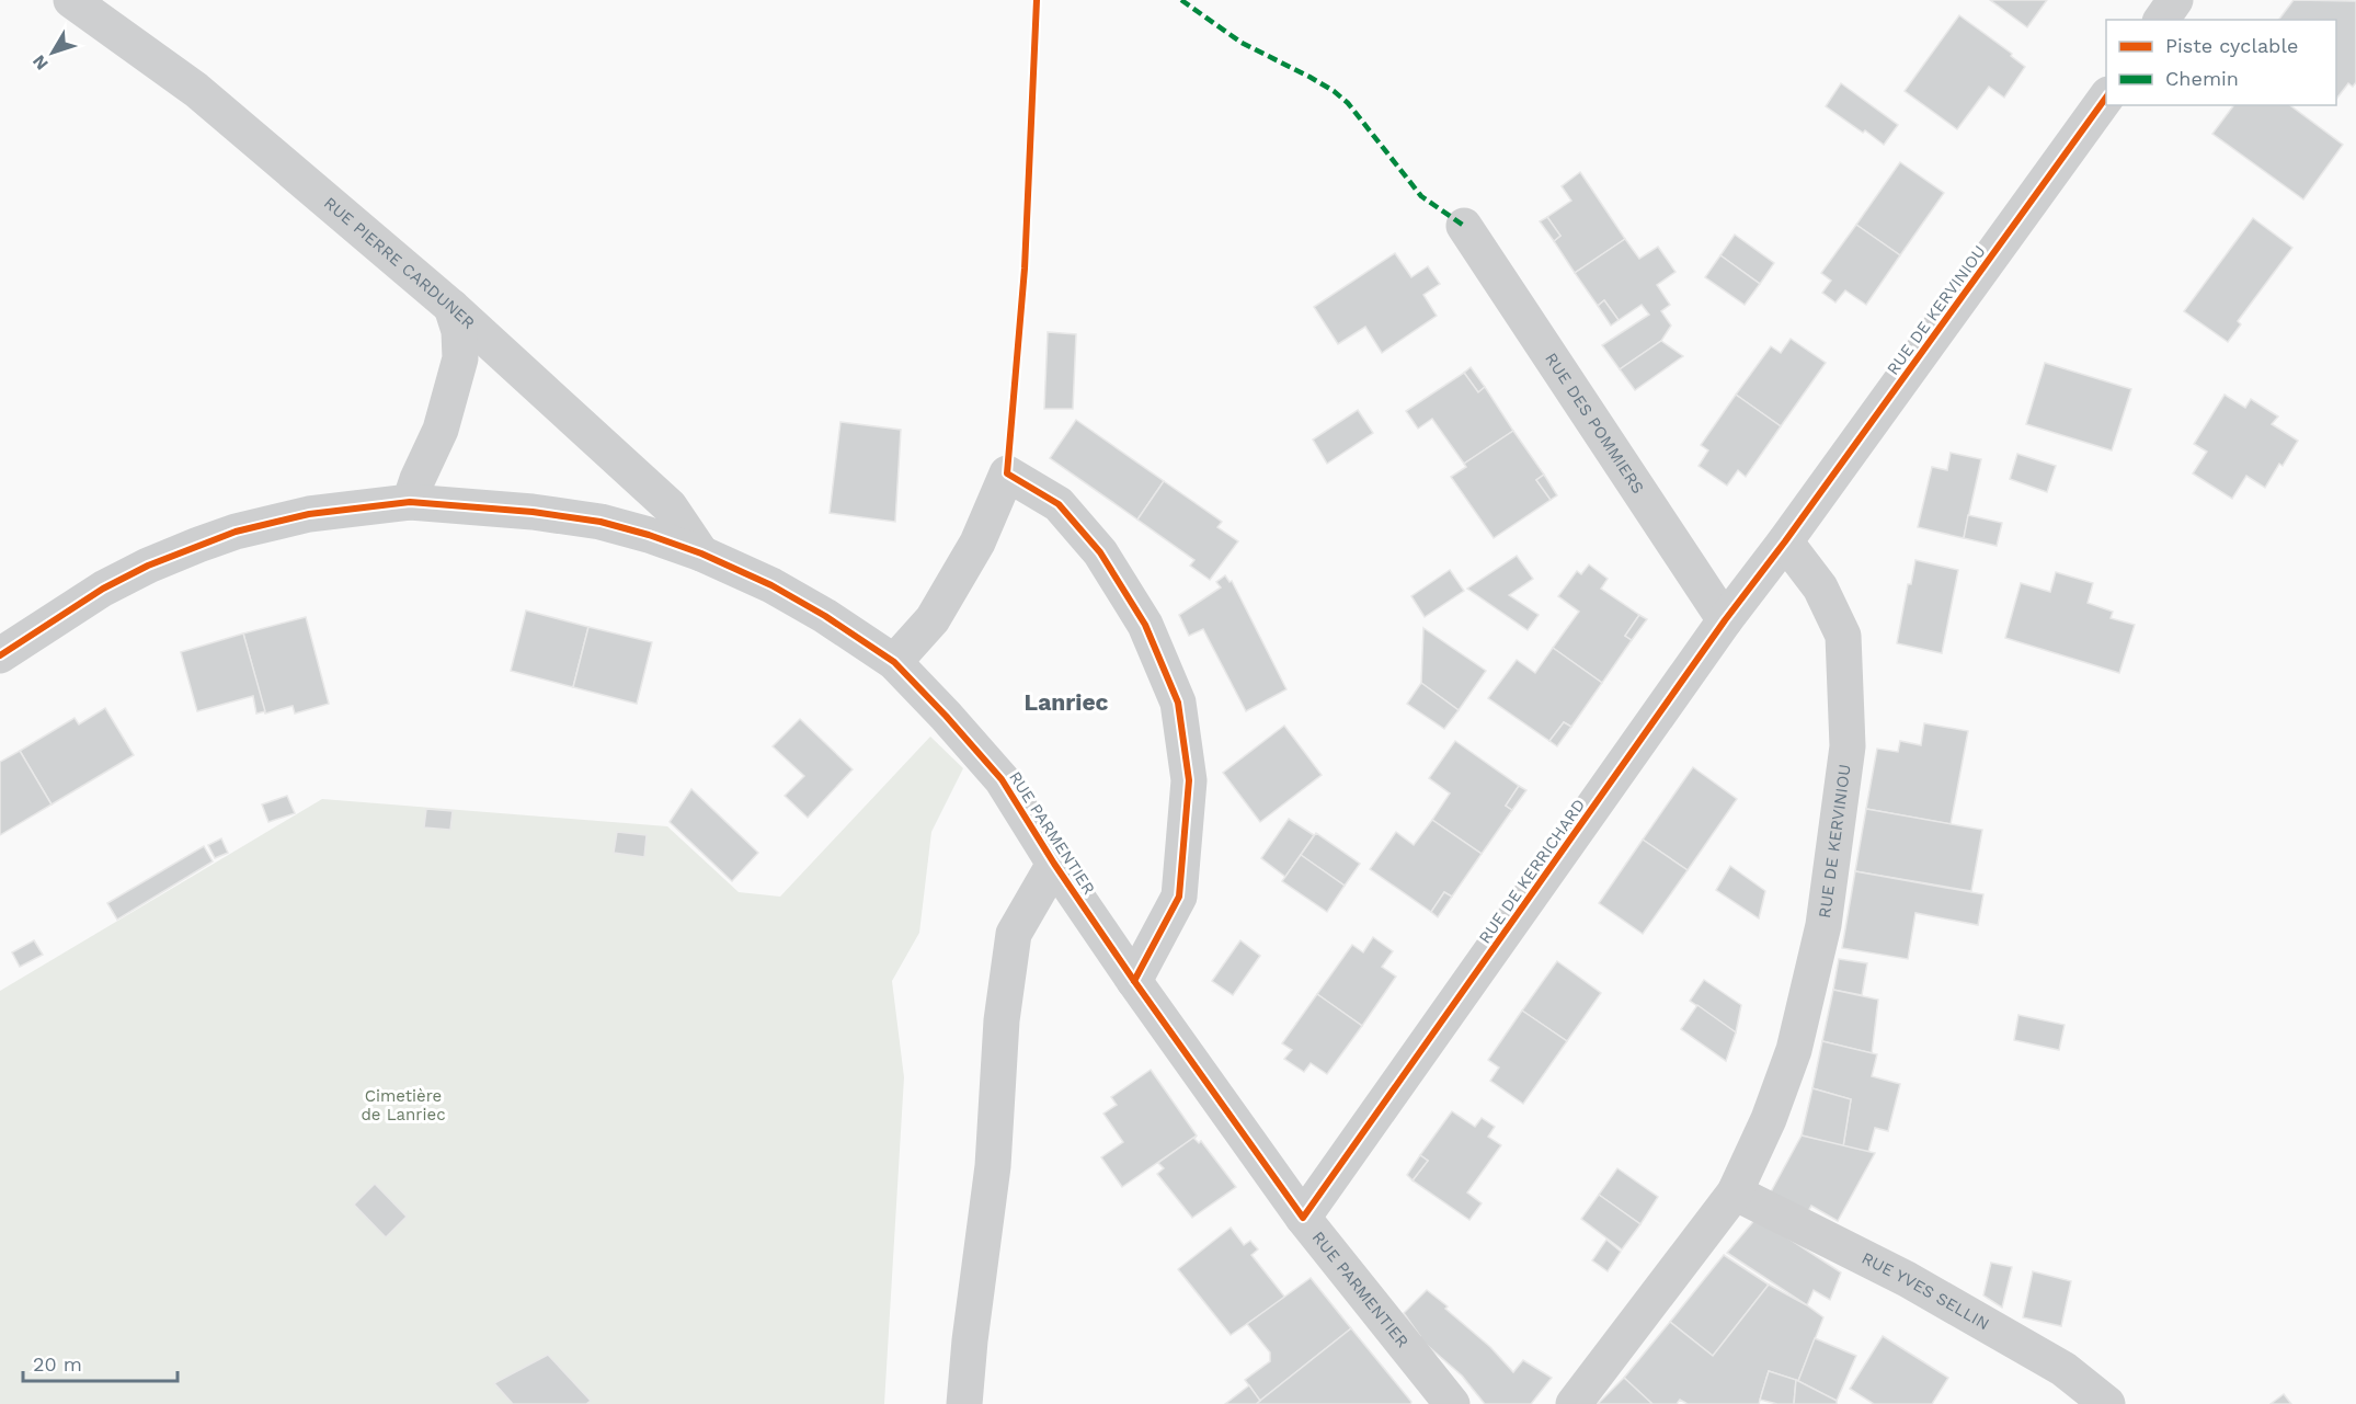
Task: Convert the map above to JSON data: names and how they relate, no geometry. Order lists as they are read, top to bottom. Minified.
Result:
{"streets":{"street":["RUE PIERRE CARDUNER","RUE DE KERVINIOU","RUE DES POMMIERS","RUE PARMENTIER","RUE DE KERRICHARD","RUE YVES SELLIN"]},"crossings":[["RUE PIERRE CARDUNER","RUE PARMENTIER"],["RUE DE KERVINIOU","RUE DE KERRICHARD"],["RUE DE KERVINIOU","RUE YVES SELLIN"],["RUE DES POMMIERS","RUE DE KERRICHARD"],["RUE PARMENTIER","RUE DE KERRICHARD"]],"districts":["Lanriec"],"parks":["Cimetière de Lanriec"],"legend":["Piste cyclable","Chemin"],"scale_bar":"20 m","north":"bottom left"}
